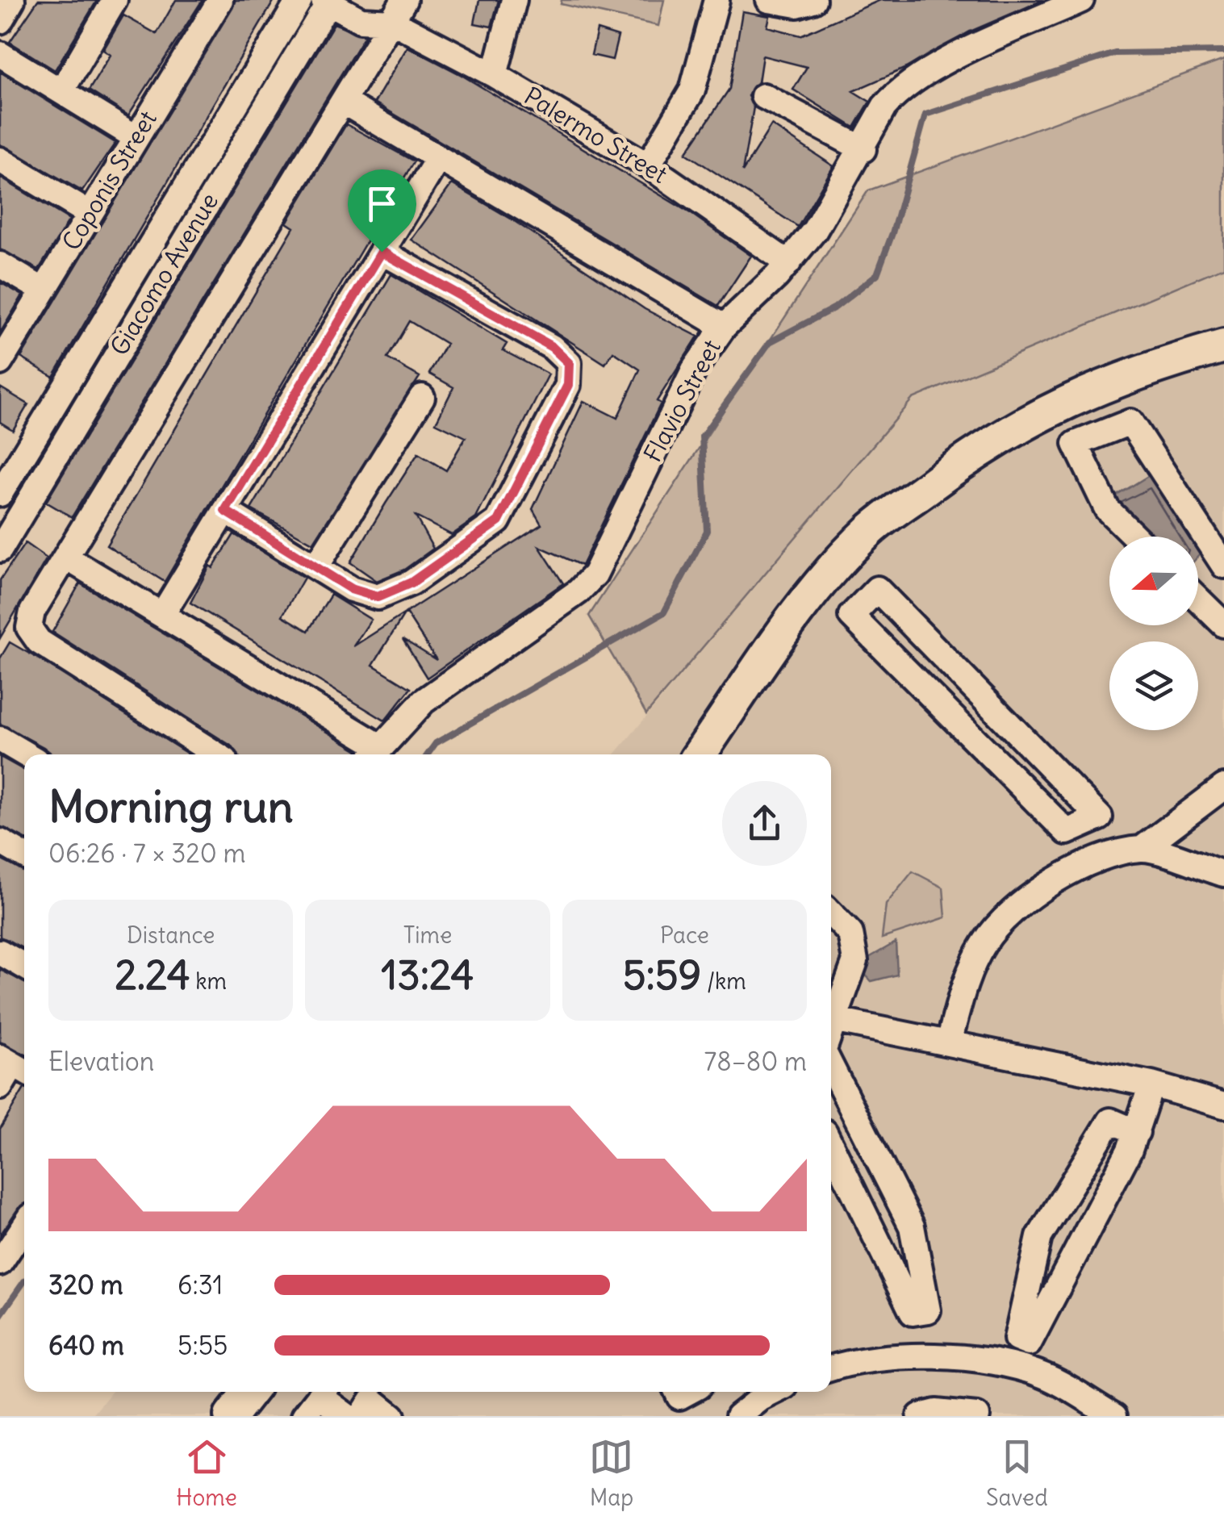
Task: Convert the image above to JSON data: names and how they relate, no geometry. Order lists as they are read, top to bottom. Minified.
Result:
{"streets":{"street":["Palermo Street","Coponis Street","Giacomo Avenue","Flavio Street"]},"crossings":[["Palermo Street","Flavio Street"]],"north":"left","page":{"heading":["Morning run","06:26 · 7 × 320 m"],"stats":[["Distance","2.24 km"],["Time","13:24"],["Pace","5:59 /km"]],"chart":["Elevation","78–80 m"],"list":[{"name":"320 m","note":"6:31"},{"name":"640 m","note":"5:55"}],"tabs":["Home","Map","Saved"]}}
